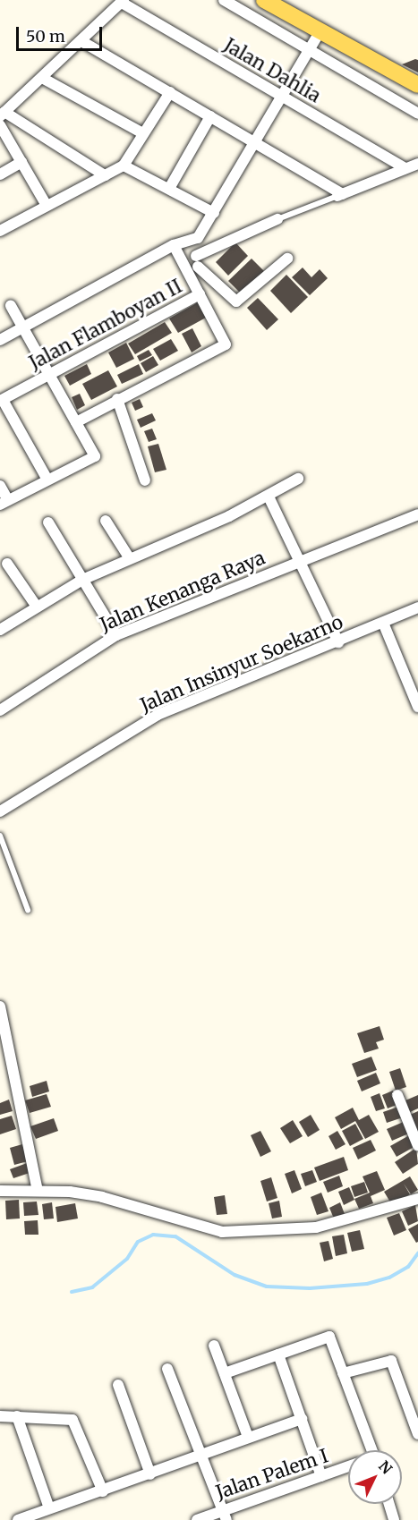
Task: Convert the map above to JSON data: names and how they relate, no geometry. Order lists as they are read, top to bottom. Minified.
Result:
{"streets":{"street":["Jalan Dahlia","Jalan Flamboyan II","Jalan Kenanga Raya","Jalan Insinyur Soekarno","Jalan Palem I"]},"scale_bar":"50 m","north":"top right"}
